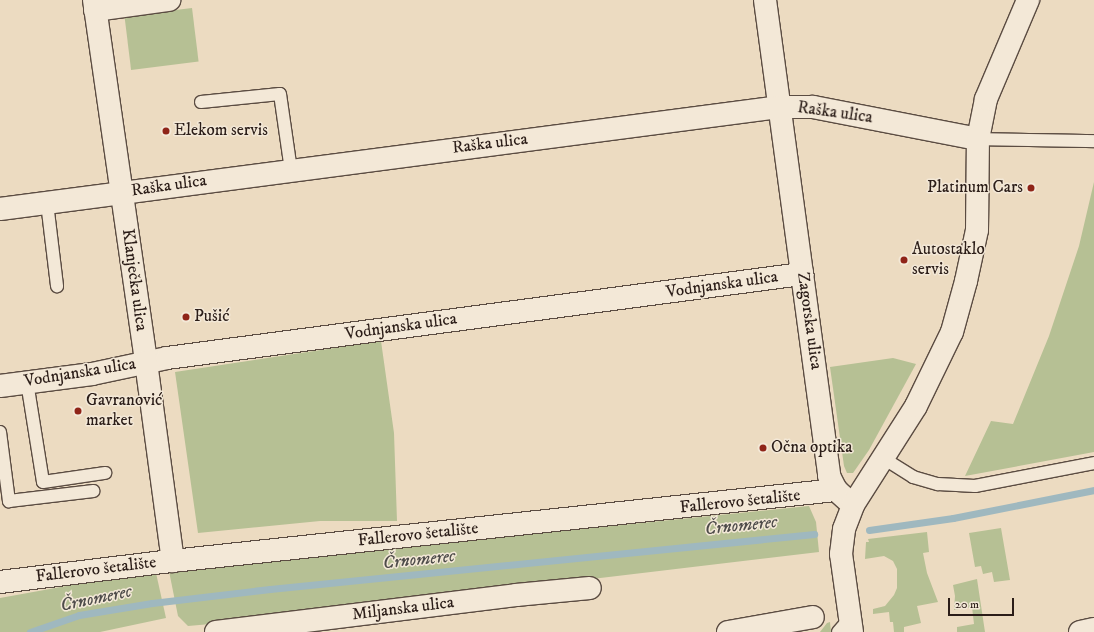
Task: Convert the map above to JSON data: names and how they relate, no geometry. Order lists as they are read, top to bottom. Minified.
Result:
{"streets":{"street":["Raška ulica","Klanječka ulica","Vodnjanska ulica","Zagorska ulica","Fallerovo šetalište","Miljanska ulica"]},"crossings":[["Raška ulica","Klanječka ulica"],["Raška ulica","Zagorska ulica"],["Klanječka ulica","Vodnjanska ulica"],["Klanječka ulica","Fallerovo šetalište"],["Vodnjanska ulica","Zagorska ulica"],["Zagorska ulica","Fallerovo šetalište"]],"water":["Črnomerec"],"places":["Elekom servis","Platinum Cars","Autostaklo servis","Pušić","Gavranović market","Očna optika"],"scale_bar":"20 m"}
